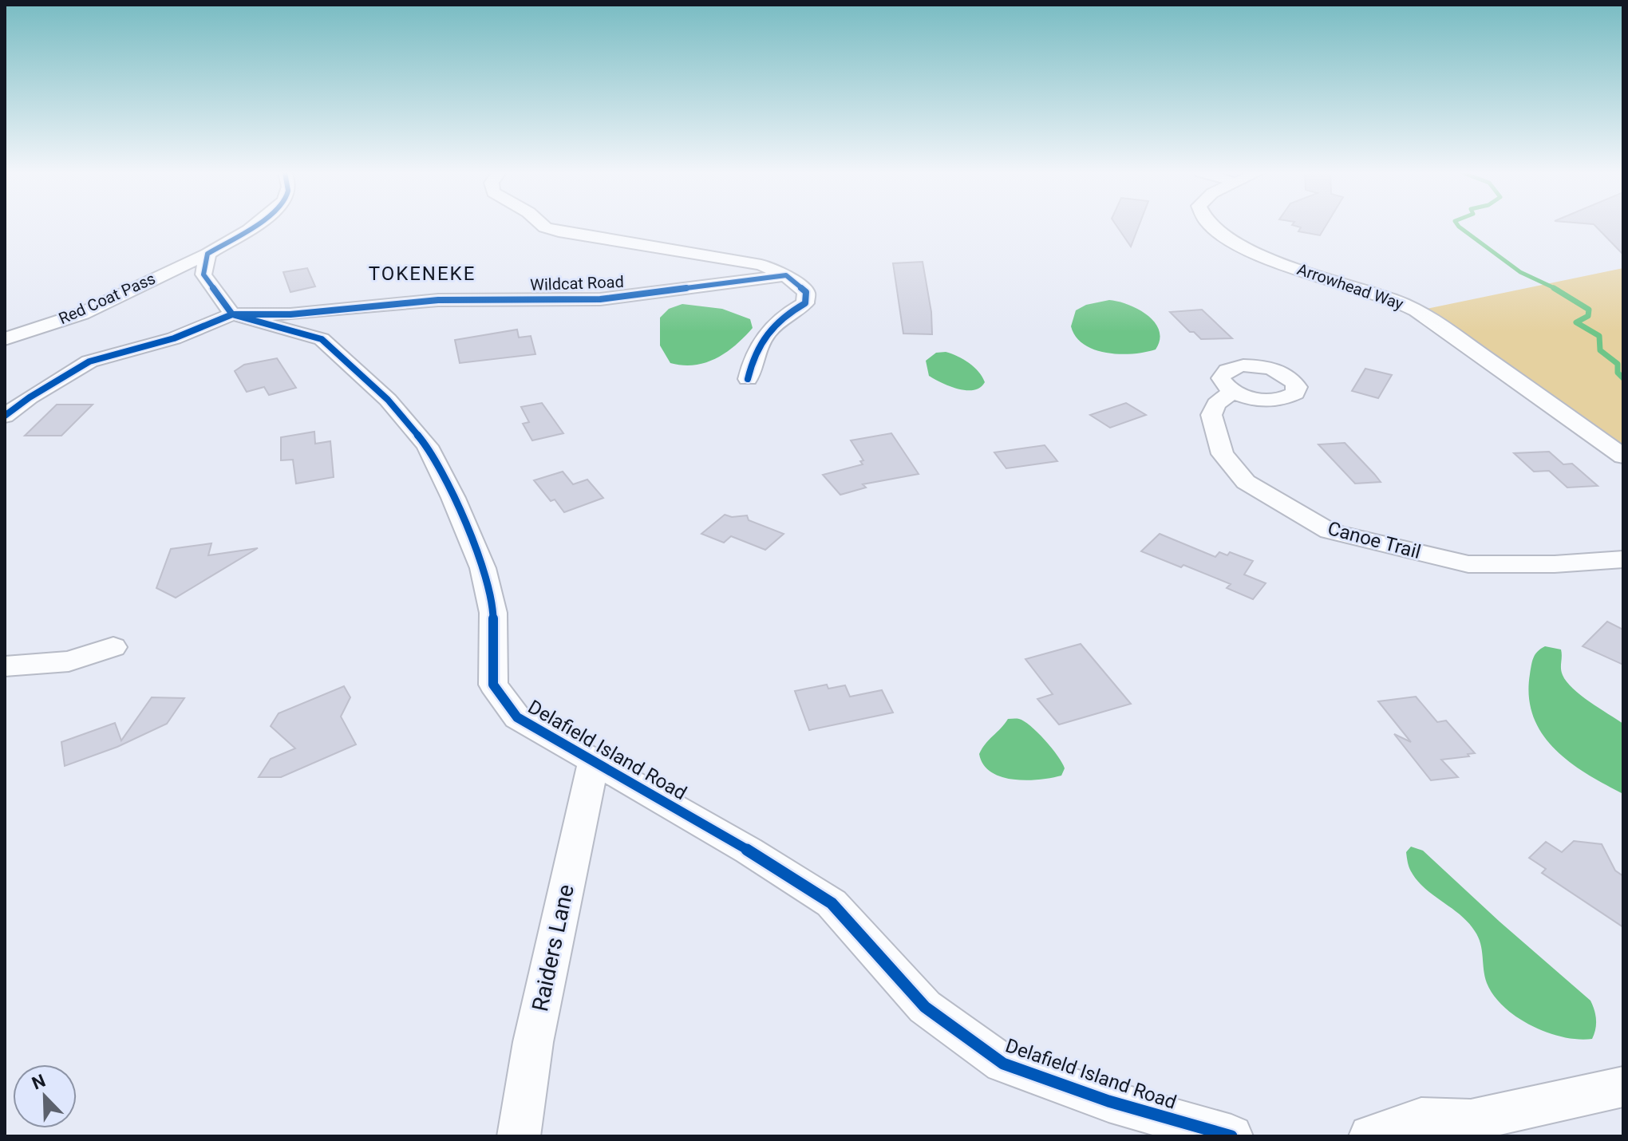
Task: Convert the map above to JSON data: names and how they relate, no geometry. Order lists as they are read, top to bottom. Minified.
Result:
{"streets":{"street":["Wildcat Road","Arrowhead Way","Red Coat Pass","Canoe Trail","Delafield Island Road","Raiders Lane"]},"crossings":[["Wildcat Road","Delafield Island Road"],["Delafield Island Road","Raiders Lane"]],"districts":["TOKENEKE"],"north":"top left"}
